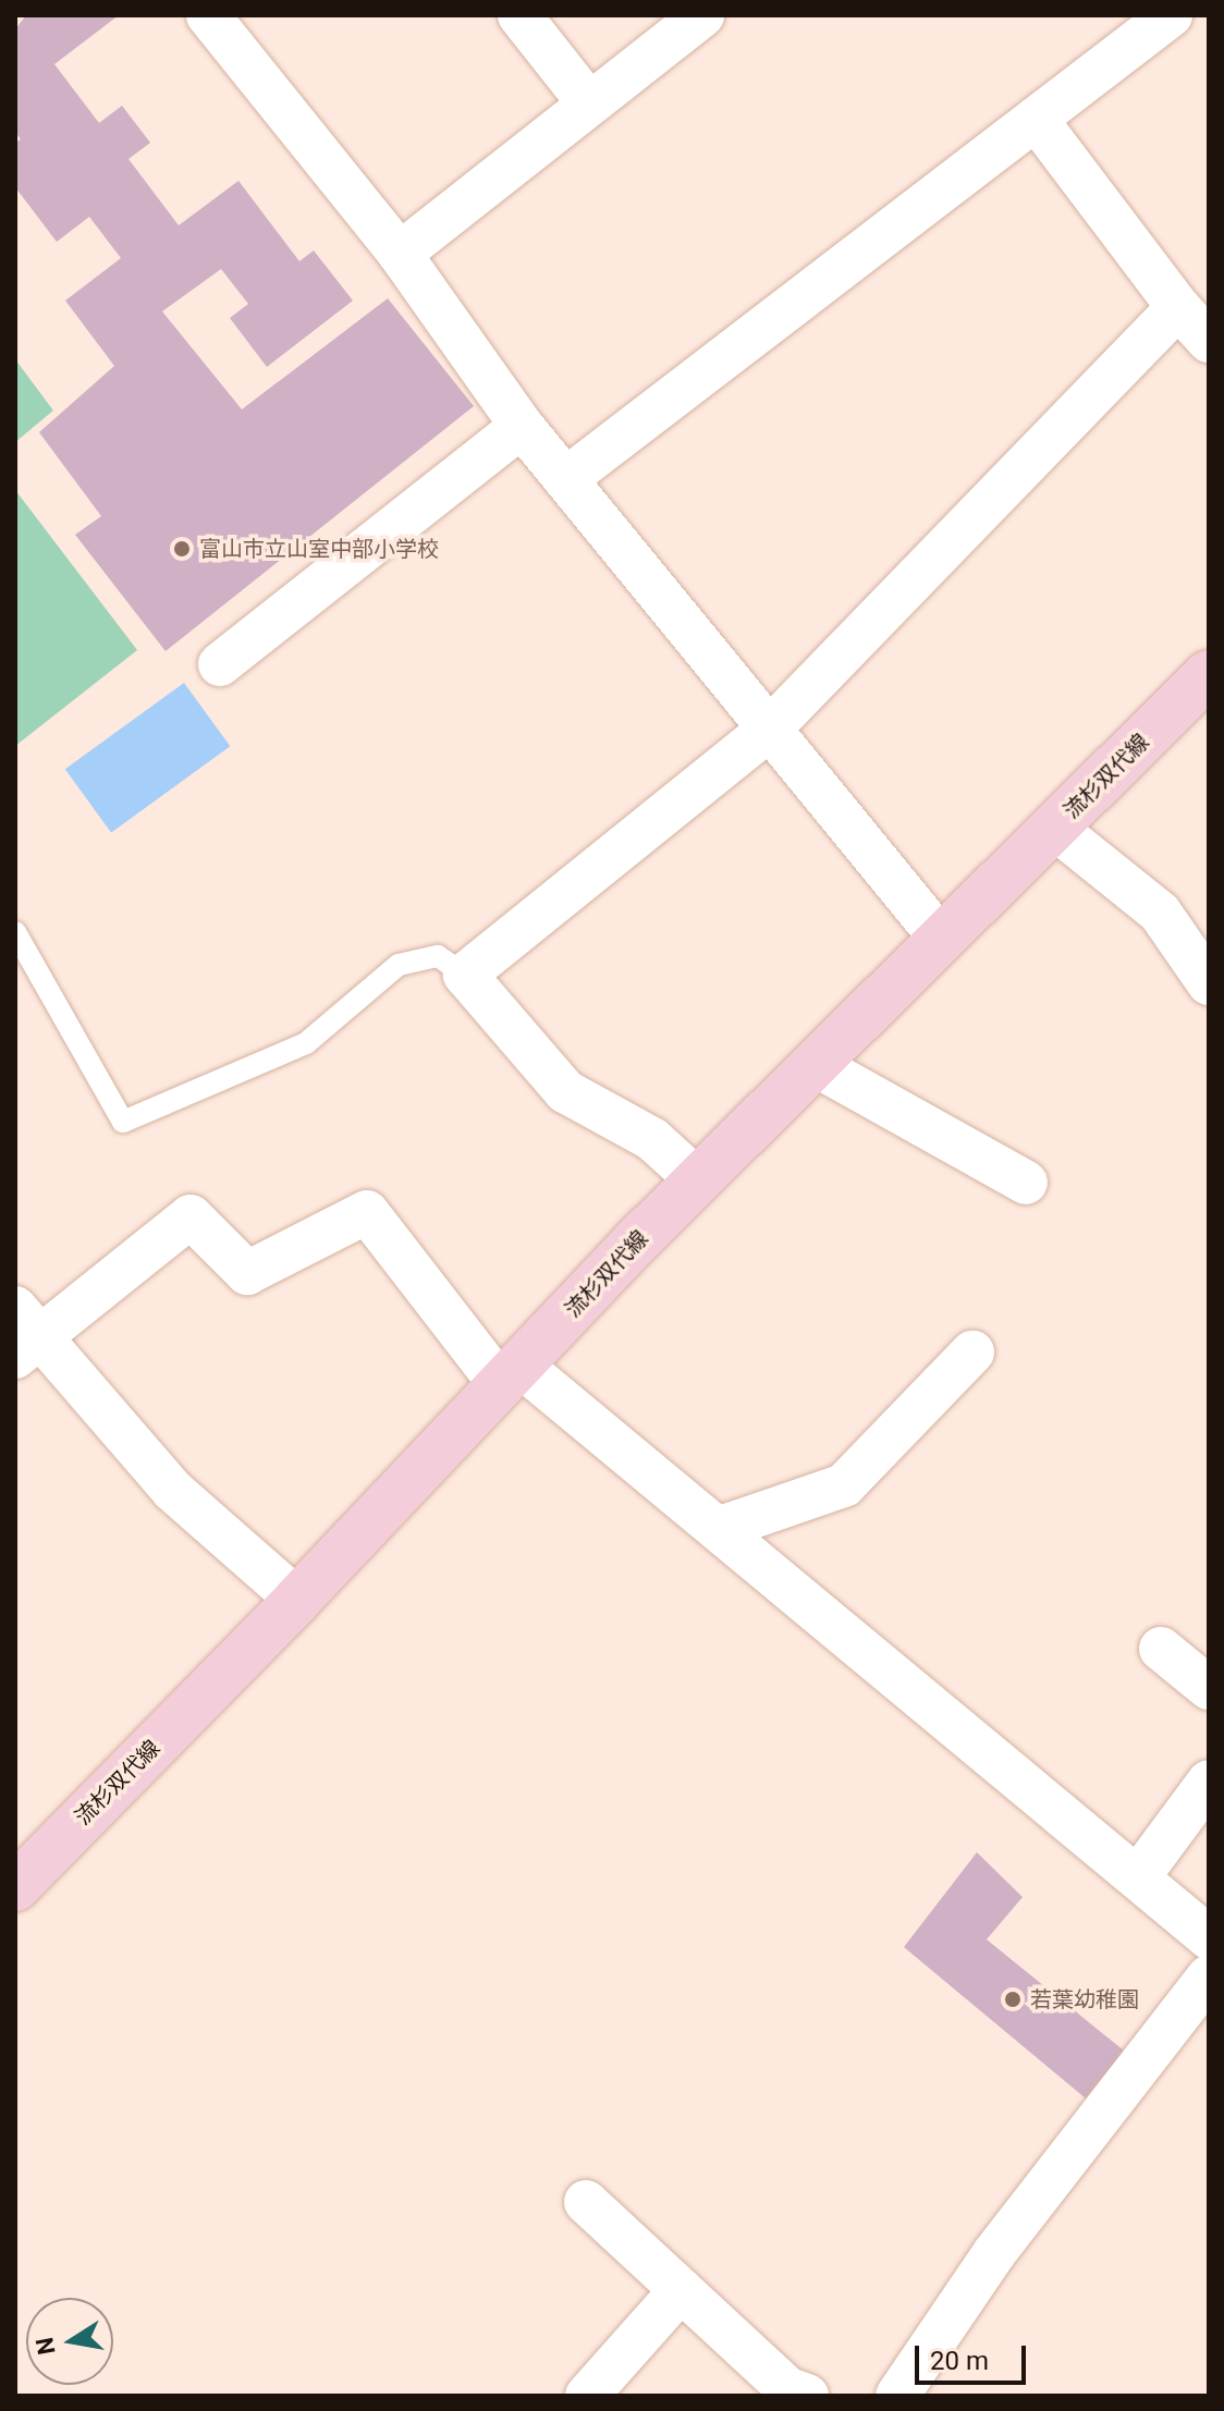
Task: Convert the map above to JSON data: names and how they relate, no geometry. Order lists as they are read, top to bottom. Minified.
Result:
{"streets":{"main road":["流杉双代線"]},"places":["富山市立山室中部小学校","若葉幼稚園"],"scale_bar":"20 m","north":"left"}
